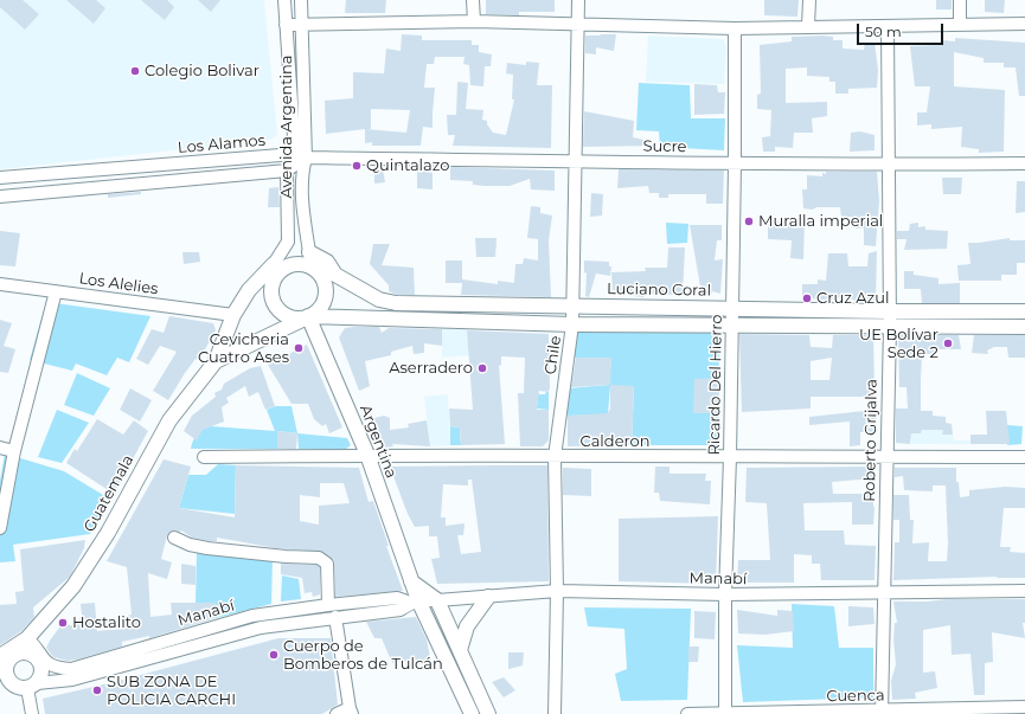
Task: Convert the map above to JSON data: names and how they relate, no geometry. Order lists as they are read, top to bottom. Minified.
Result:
{"streets":{"main road":["Luciano Coral","Argentina","Guatemala"],"street":["Avenida Argentina","Los Alamos","Sucre","Los Alelies","Chile","Ricardo Del Hierro","Roberto Grijalva","Calderon","Manabí","Cuenca"]},"crossings":[["Avenida Argentina","Los Alamos"],["Avenida Argentina","Sucre"],["Avenida Argentina","Luciano Coral"],["Avenida Argentina","Guatemala"],["Los Alamos","Sucre"],["Sucre","Chile"],["Sucre","Ricardo Del Hierro"],["Sucre","Roberto Grijalva"],["Los Alelies","Guatemala"],["Luciano Coral","Chile"],["Luciano Coral","Ricardo Del Hierro"],["Luciano Coral","Roberto Grijalva"],["Chile","Calderon"],["Chile","Manabí"],["Ricardo Del Hierro","Calderon"],["Ricardo Del Hierro","Manabí"],["Ricardo Del Hierro","Cuenca"],["Roberto Grijalva","Calderon"],["Roberto Grijalva","Manabí"],["Roberto Grijalva","Cuenca"],["Argentina","Calderon"],["Argentina","Guatemala"],["Guatemala","Manabí"]],"places":["Colegio Bolivar","Quintalazo","Muralla imperial","Cruz Azul","UE Bolívar Sede 2","Cevicheria Cuatro Ases","Aserradero","Hostalito","Cuerpo de Bomberos de Tulcán","SUB ZONA DE POLICIA CARCHI"],"scale_bar":"50 m"}
